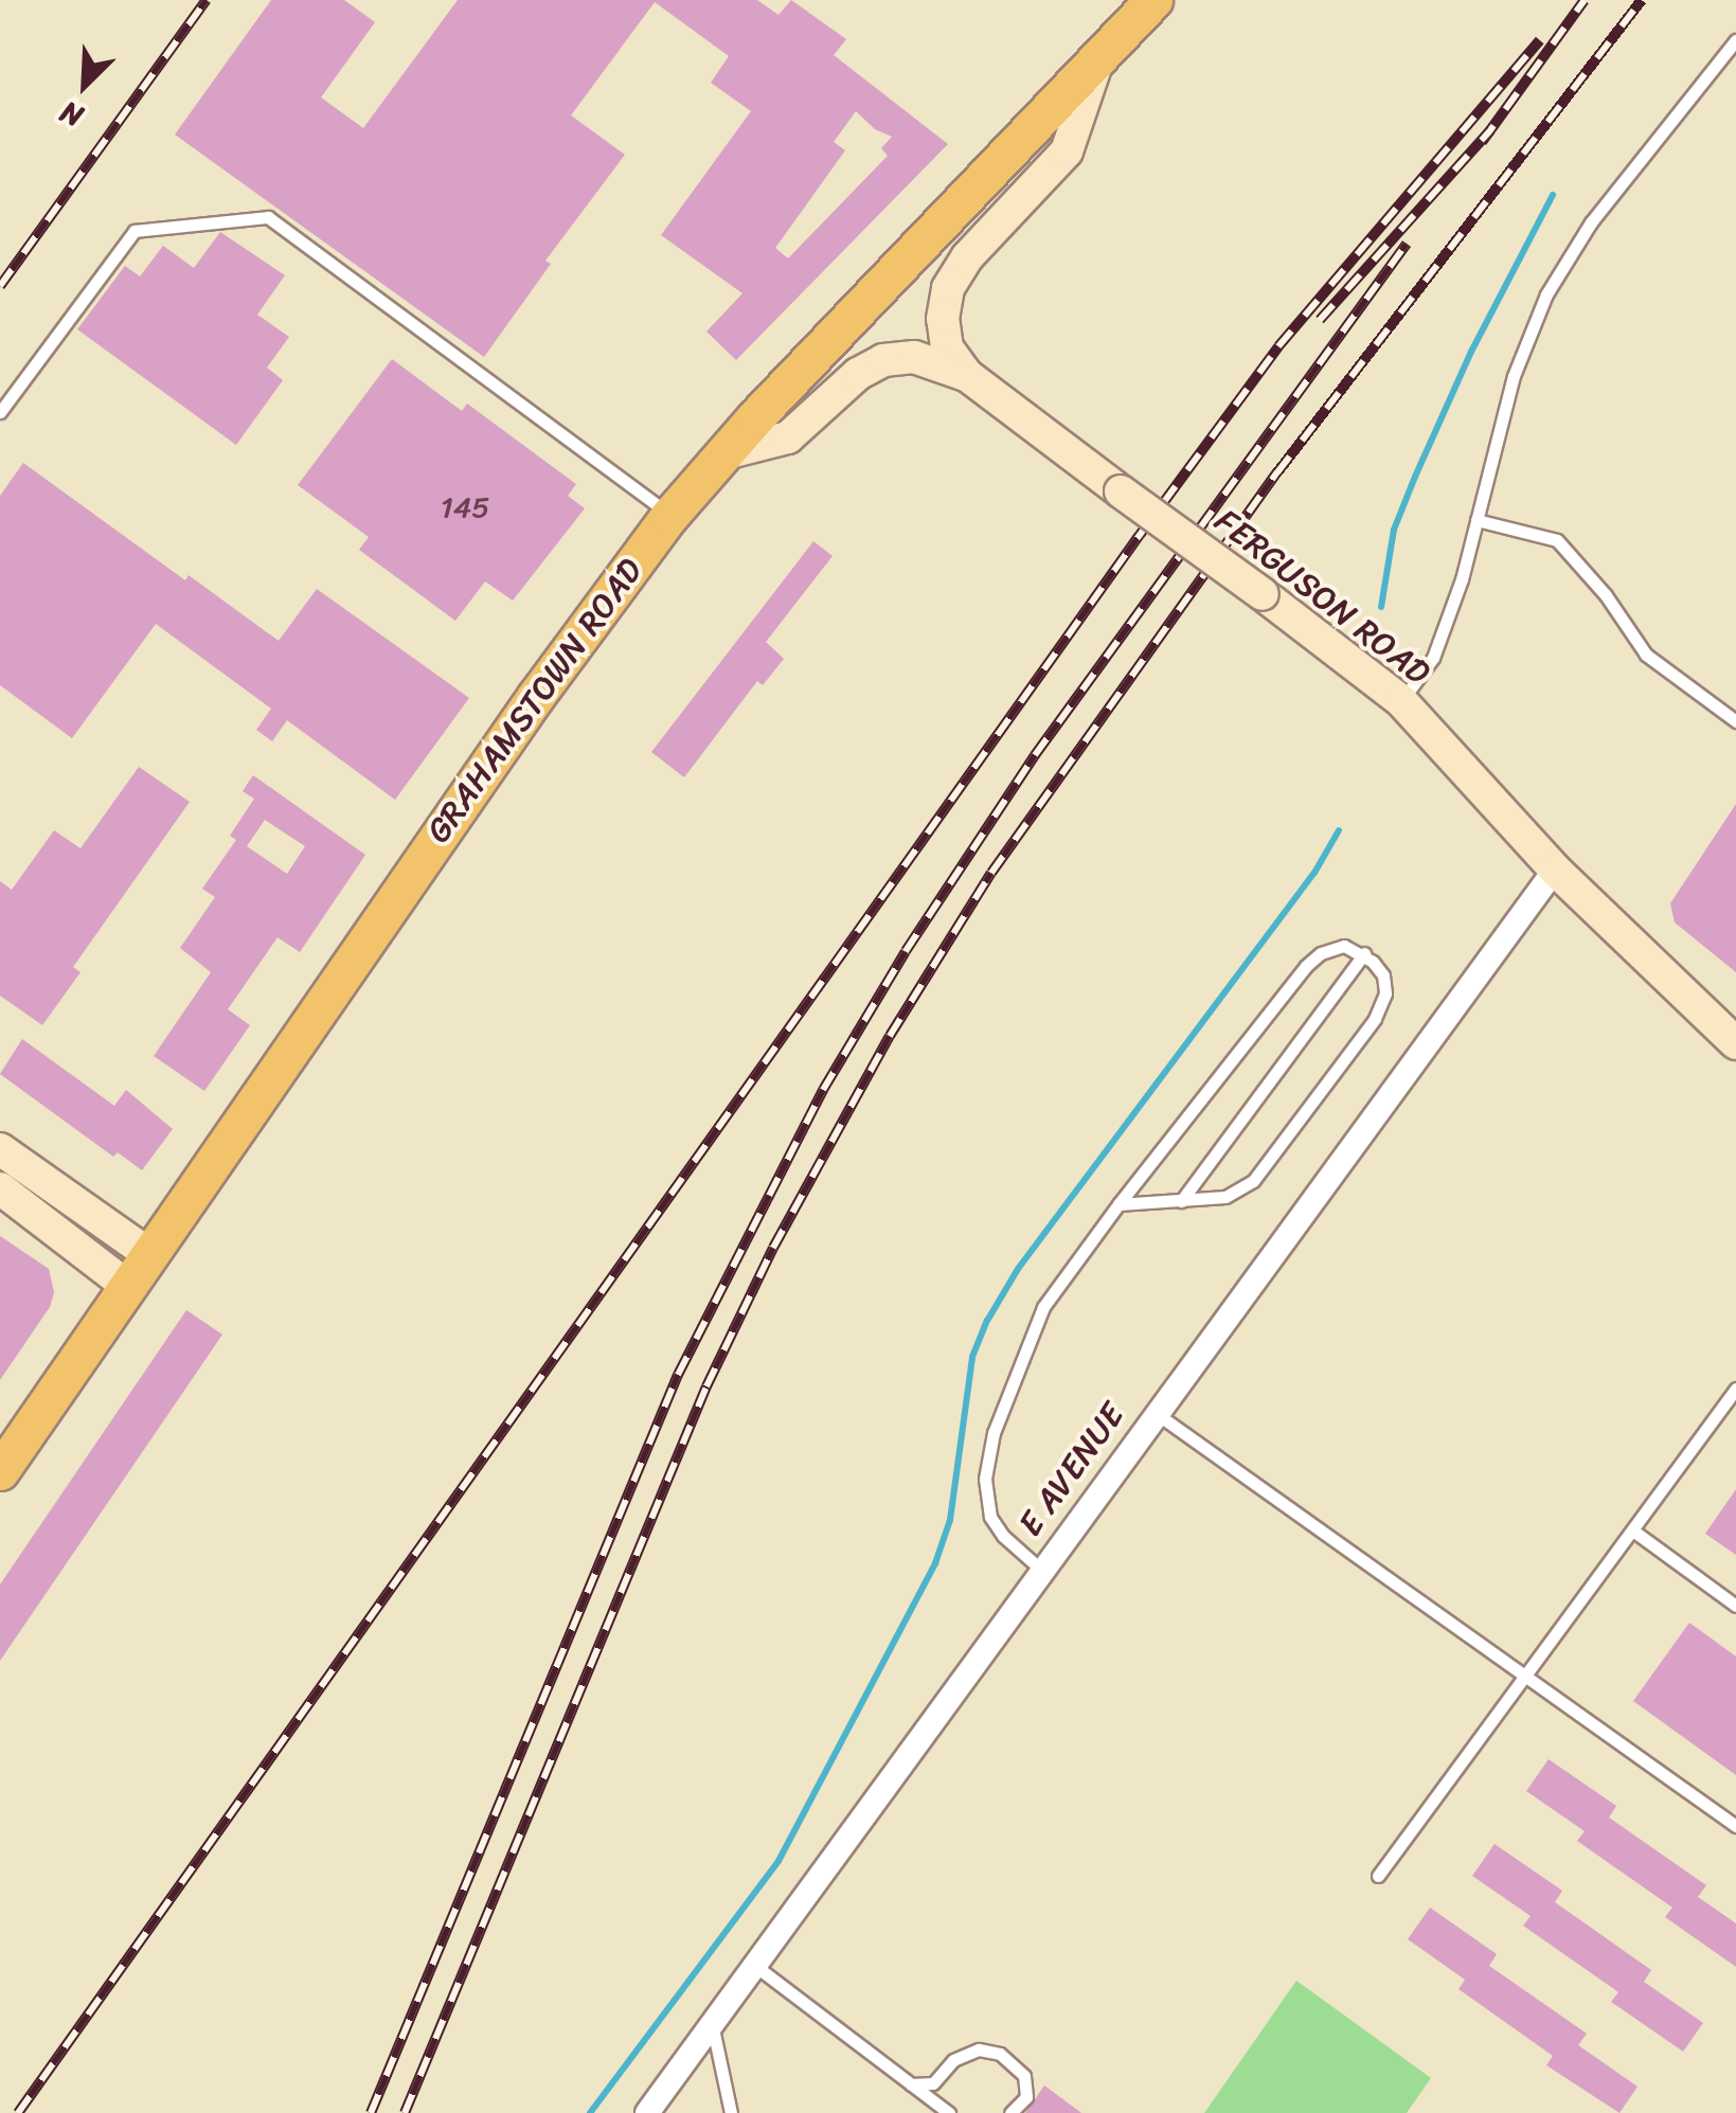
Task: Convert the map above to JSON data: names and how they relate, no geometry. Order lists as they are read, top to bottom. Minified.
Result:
{"streets":{"main road":["FERGUSON ROAD","GRAHAMSTOWN ROAD"],"street":["E AVENUE"]},"crossings":[["FERGUSON ROAD","GRAHAMSTOWN ROAD"],["FERGUSON ROAD","E AVENUE"]],"house_numbers":["145"],"north":"bottom left"}
